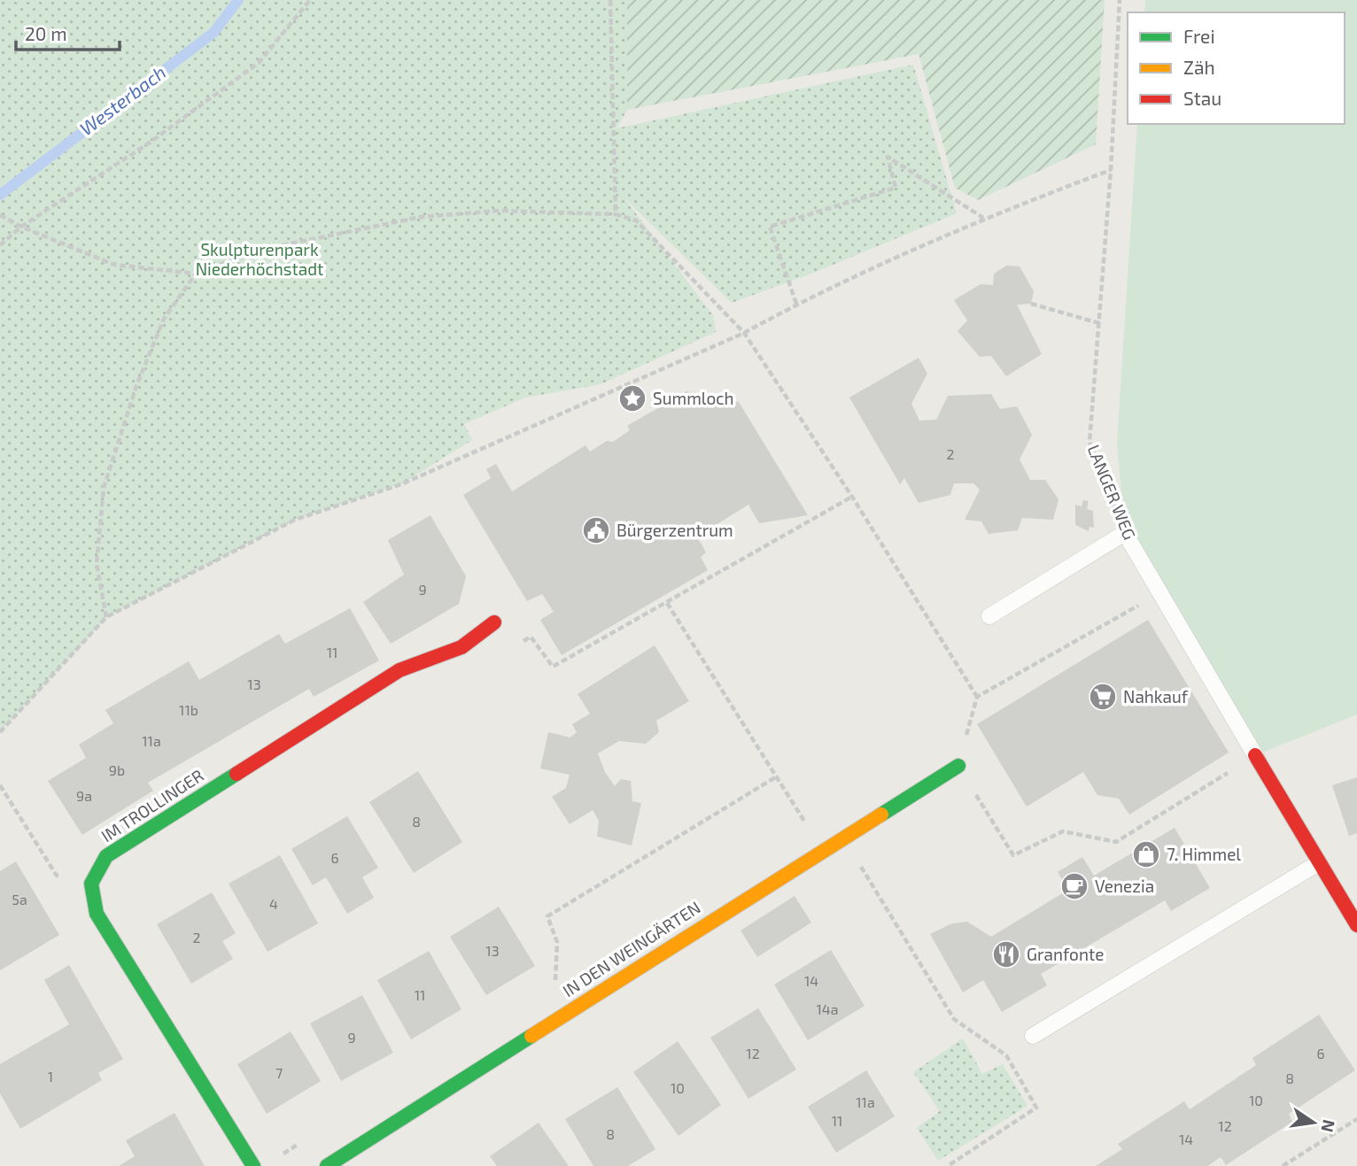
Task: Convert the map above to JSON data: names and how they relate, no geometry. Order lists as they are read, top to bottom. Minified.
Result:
{"streets":{"street":["LANGER WEG","IM TROLLINGER","IN DEN WEINGÄRTEN"]},"water":["Westerbach"],"parks":["Skulpturenpark Niederhöchstadt"],"places":{"place":["Summloch"],"public building":["Bürgerzentrum"],"supermarket":["Nahkauf"],"shop":["7. Himmel"],"cafe":["Venezia"],"restaurant":["Granfonte"]},"house_numbers":["2","9","11","13","11b","11a","9b","9a","8","6","5a","4","2","13","14","11","14a","9","12","6","7","1","8","10","10","11a","11","12","8","14"],"legend":["Frei","Zäh","Stau"],"scale_bar":"20 m","north":"right"}
